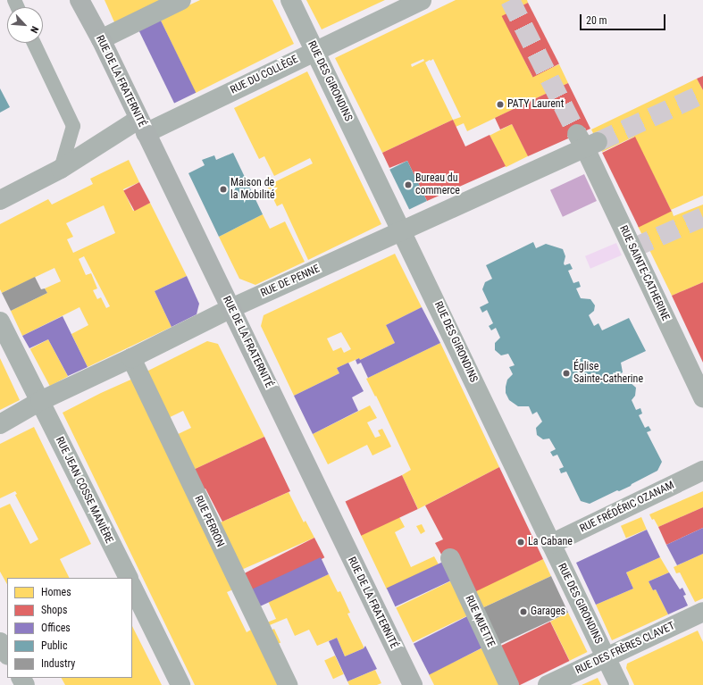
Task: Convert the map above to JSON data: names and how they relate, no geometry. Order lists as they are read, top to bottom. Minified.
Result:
{"streets":{"main road":["RUE DE LA FRATERNITÉ"],"street":["RUE DU COLLÈGE","RUE DES GIRONDINS","RUE SAINTE-CATHERINE","RUE DE PENNE","RUE JEAN COSSE MANIÈRE","RUE FRÉDÉRIC OZANAM","RUE PERRON","RUE MUETTE","RUE DES FRÈRES CLAVET"]},"crossings":[["RUE DU COLLÈGE","RUE DE LA FRATERNITÉ"],["RUE DU COLLÈGE","RUE DES GIRONDINS"],["RUE DE LA FRATERNITÉ","RUE DE PENNE"],["RUE DES GIRONDINS","RUE DE PENNE"],["RUE DES GIRONDINS","RUE FRÉDÉRIC OZANAM"],["RUE DES GIRONDINS","RUE DES FRÈRES CLAVET"],["RUE SAINTE-CATHERINE","RUE DE PENNE"],["RUE DE PENNE","RUE JEAN COSSE MANIÈRE"],["RUE DE PENNE","RUE PERRON"]],"places":["PATY Laurent","Bureau du commerce","Maison de la Mobilité","Église Sainte-Catherine","La Cabane","Garages"],"legend":["Homes","Shops","Offices","Public","Industry"],"scale_bar":"20 m","north":"bottom right"}
